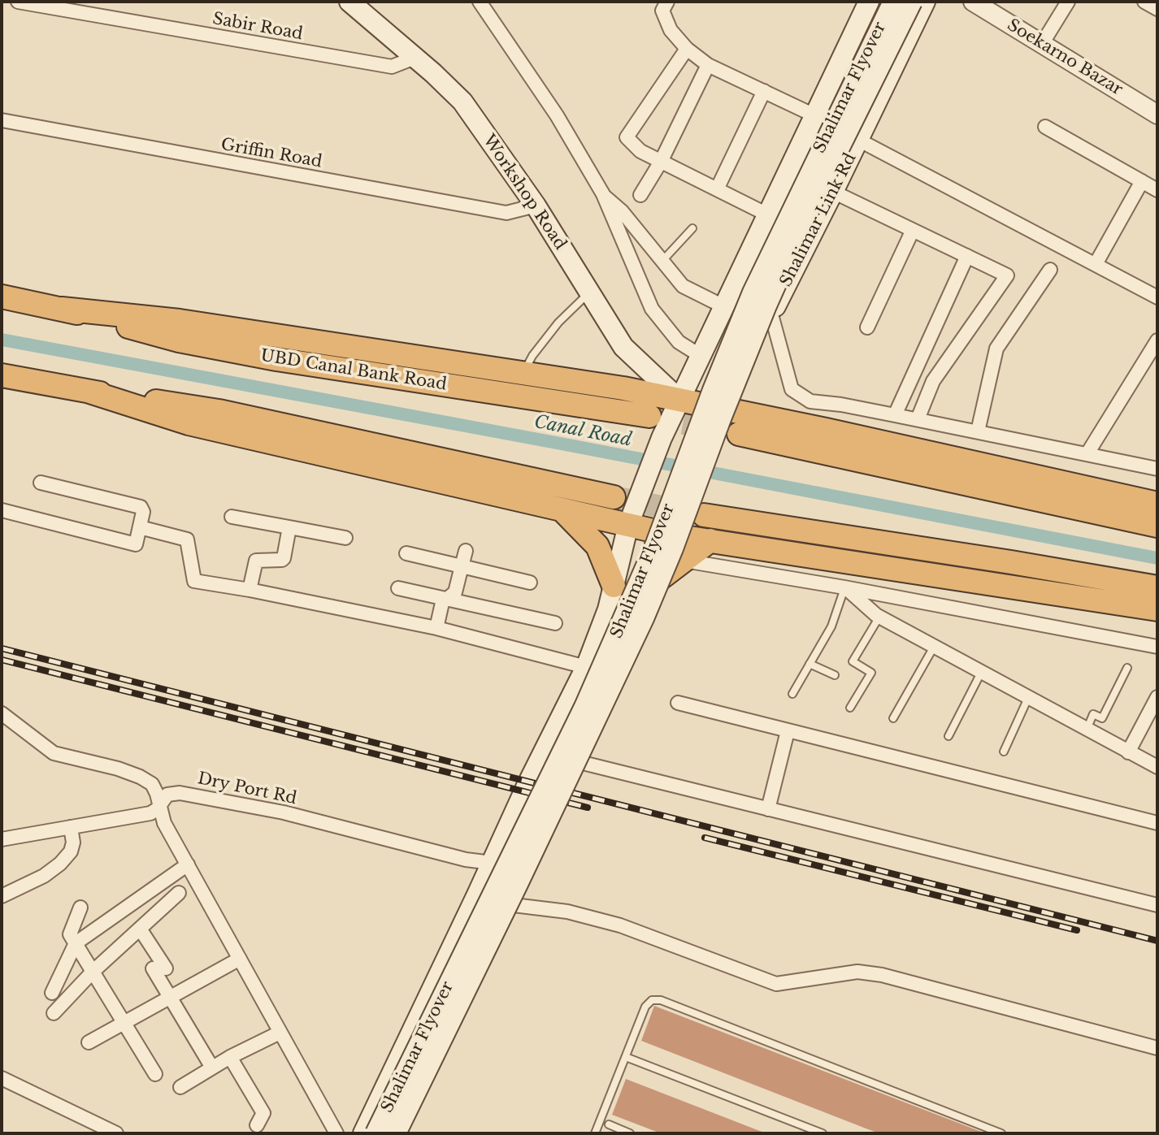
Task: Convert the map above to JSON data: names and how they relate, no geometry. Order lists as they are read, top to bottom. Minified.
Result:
{"streets":{"highway":["UBD Canal Bank Road"],"main road":["Shalimar Flyover","Workshop Road","Shalimar Link Rd"],"street":["Sabir Road","Soekarno Bazar","Griffin Road","Dry Port Rd"]},"crossings":[["Sabir Road","Workshop Road"],["Griffin Road","Workshop Road"]],"water":["Canal Road"]}
